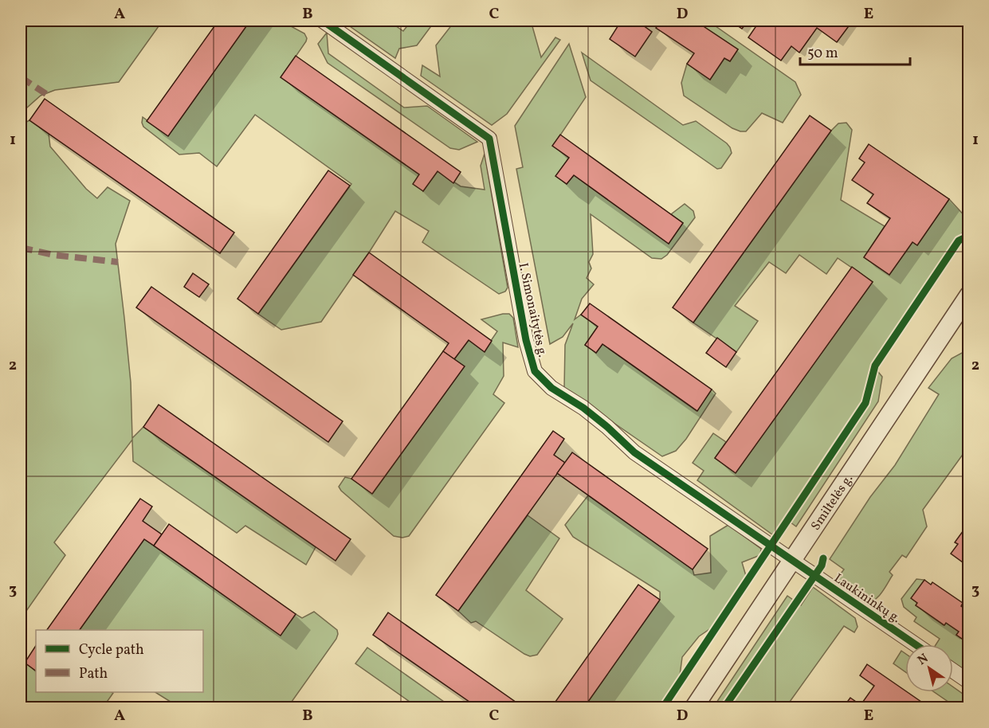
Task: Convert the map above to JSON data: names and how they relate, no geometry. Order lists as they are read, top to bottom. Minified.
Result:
{"streets":{"street":["I. Simonaitytės g.","Smiltelės g.","Laukininkų g."]},"crossings":[["I. Simonaitytės g.","Smiltelės g."],["I. Simonaitytės g.","Laukininkų g."],["Smiltelės g.","Laukininkų g."]],"legend":["Cycle path","Path"],"scale_bar":"50 m","north":"top left","grid":{"columns":["A","B","C","D","E"],"rows":["1","2","3"]}}
